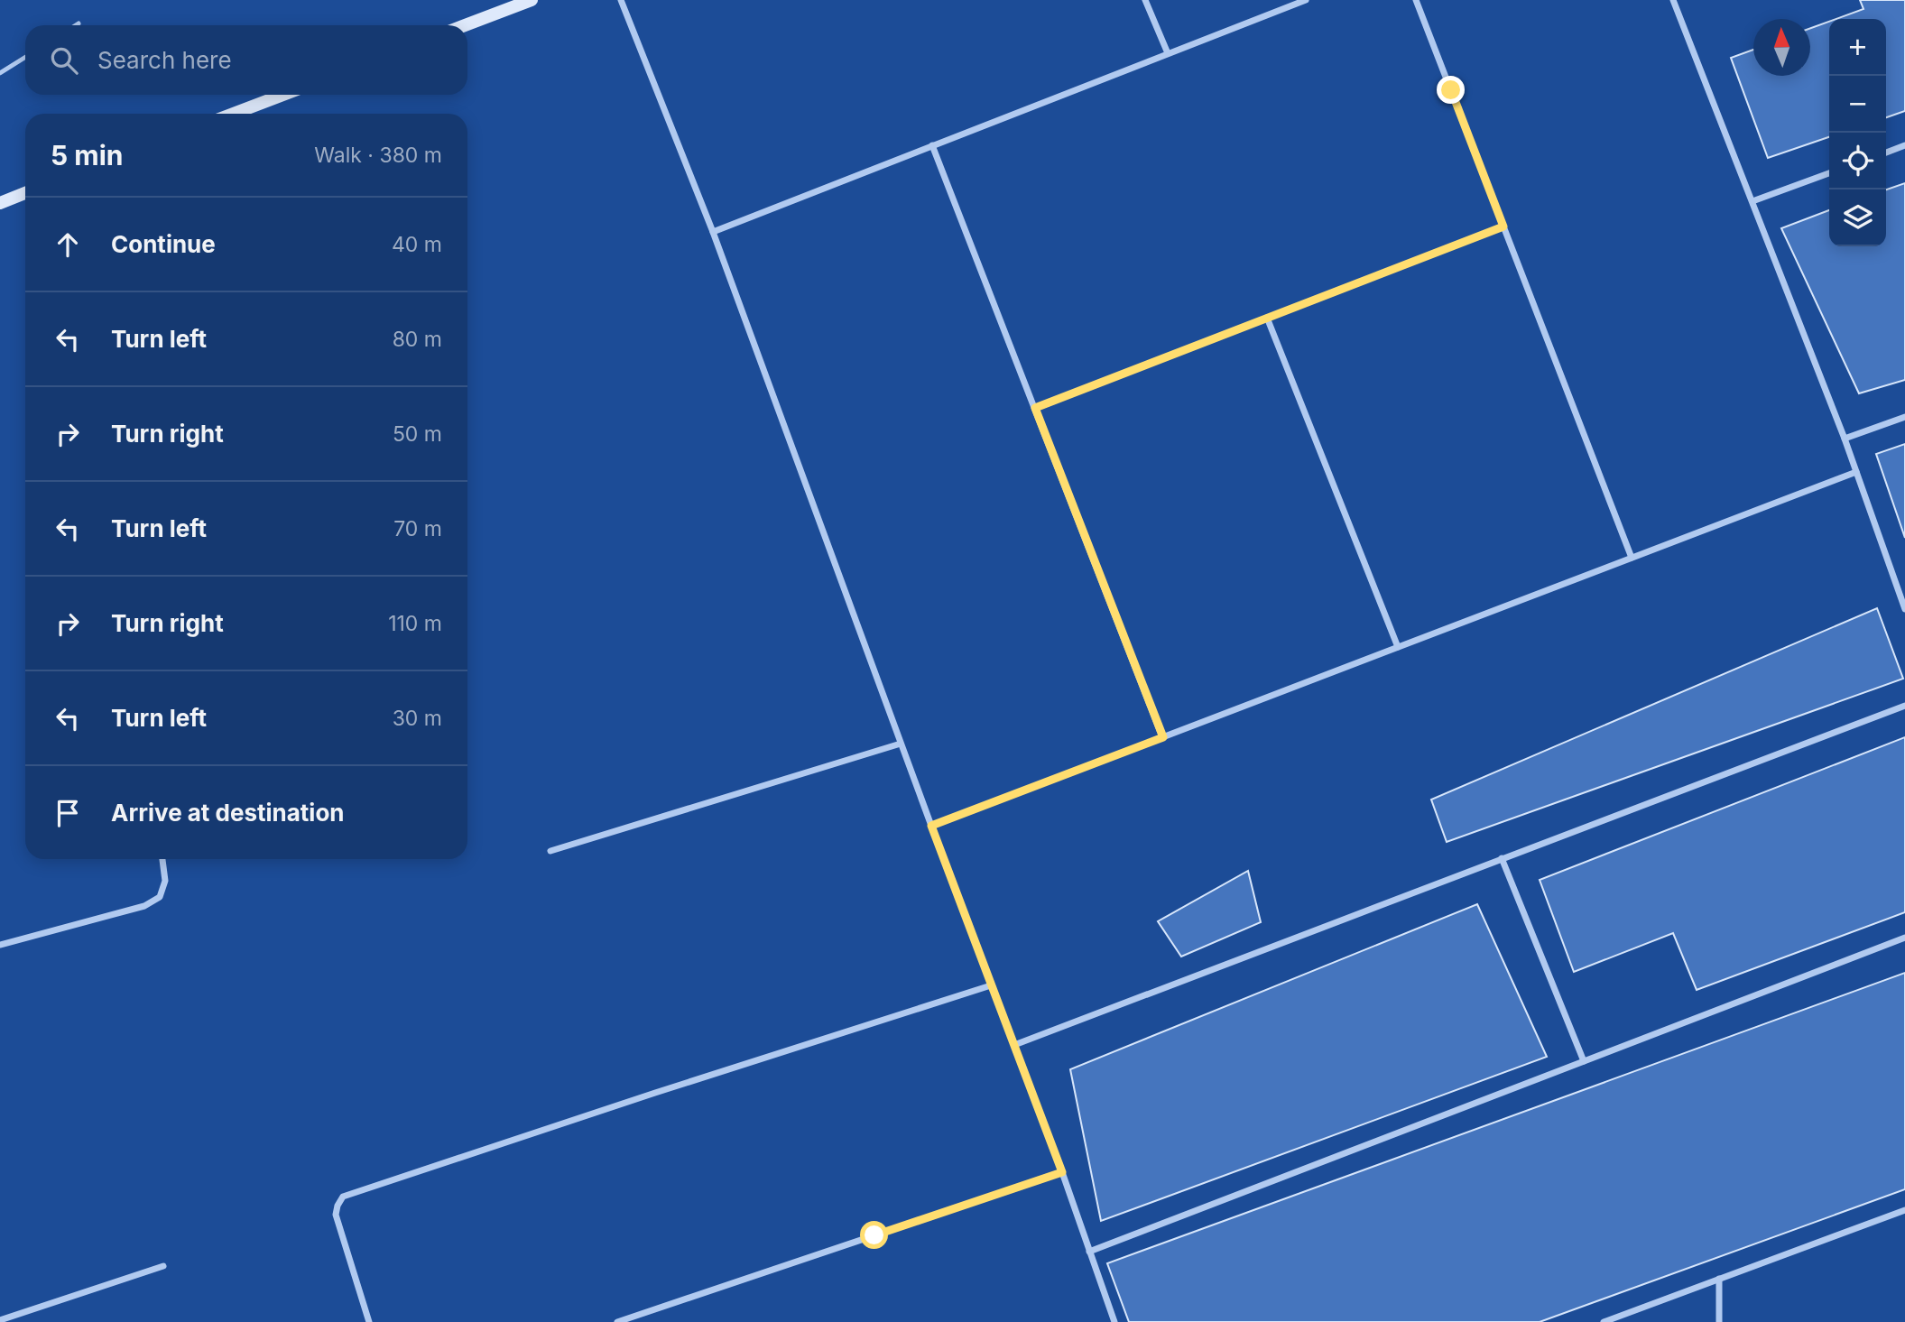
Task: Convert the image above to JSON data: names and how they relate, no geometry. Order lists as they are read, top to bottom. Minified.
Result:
{"north":"top","page":{"map_buttons":["+","−"],"search":"Search here","heading":["5 min","Walk · 380 m"],"list":[["Continue","40 m"],["Turn left","80 m"],["Turn right","50 m"],["Turn left","70 m"],["Turn right","110 m"],["Turn left","30 m"],"Arrive at destination"]}}
